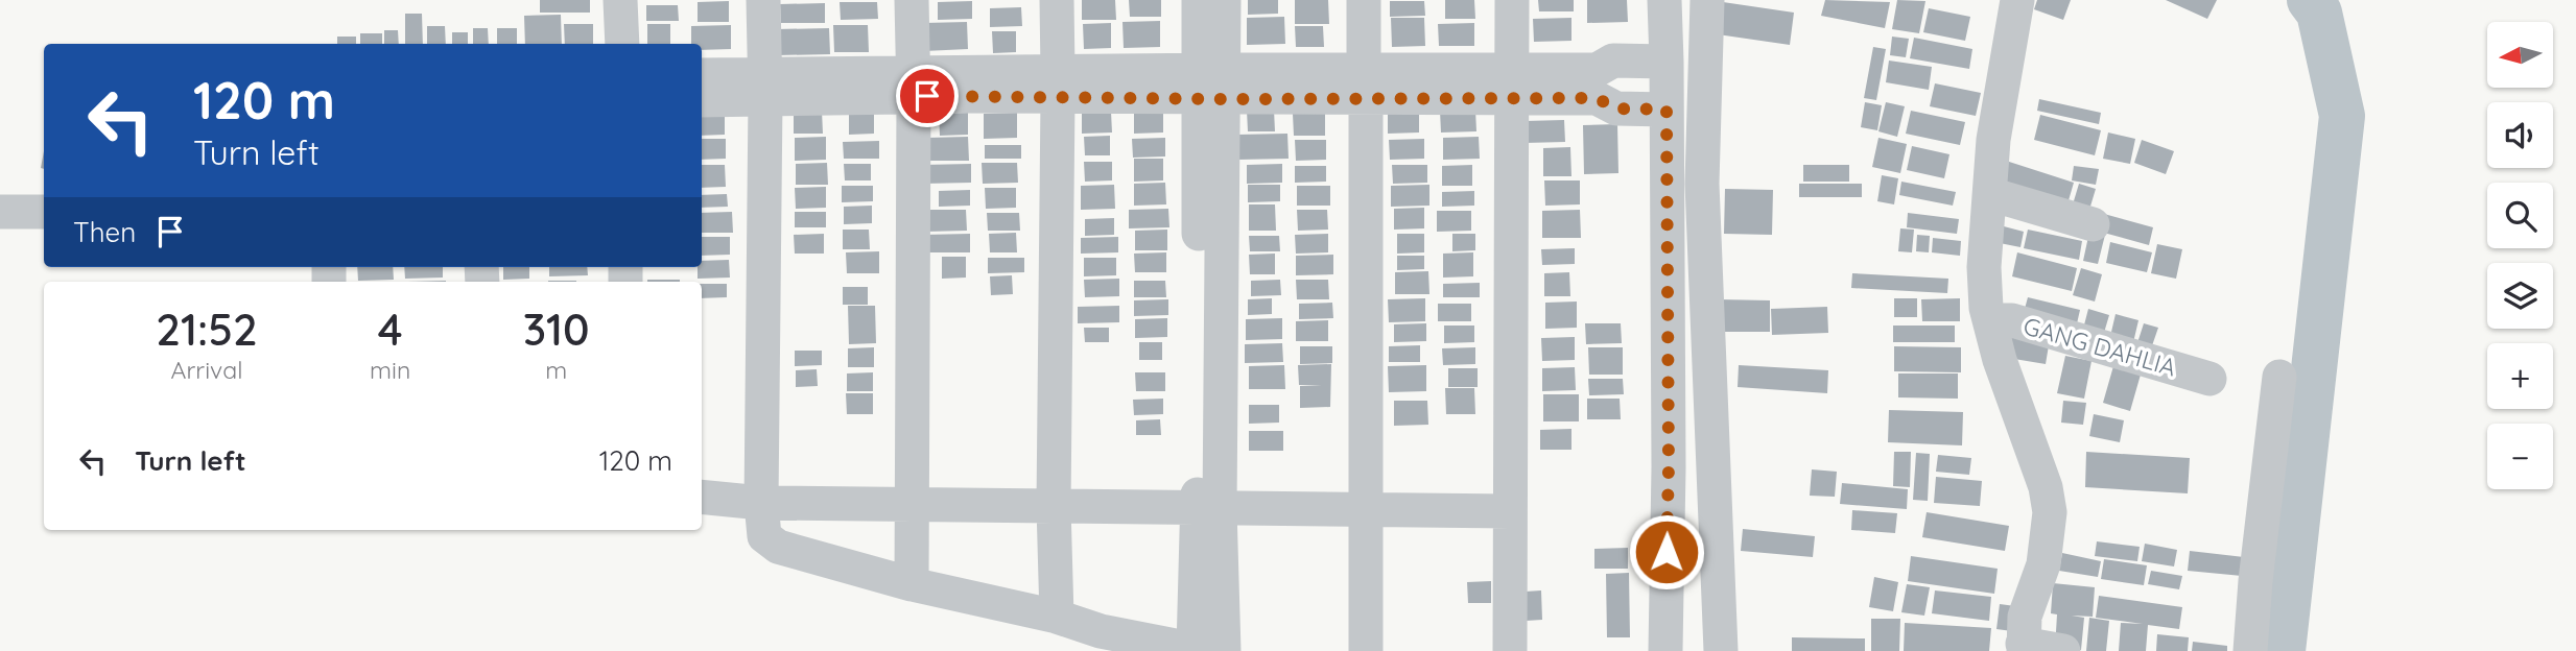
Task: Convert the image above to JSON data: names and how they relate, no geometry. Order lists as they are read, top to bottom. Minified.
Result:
{"streets":{"street":["GANG DAHLIA"]},"north":"left","page":{"map_buttons":["+","−"],"turn":["120 m","Turn left"],"then":"Then","eta":["21:52","Arrival","4","min","310","m"],"list":[{"name":"Turn left","value":"120 m"}]}}
